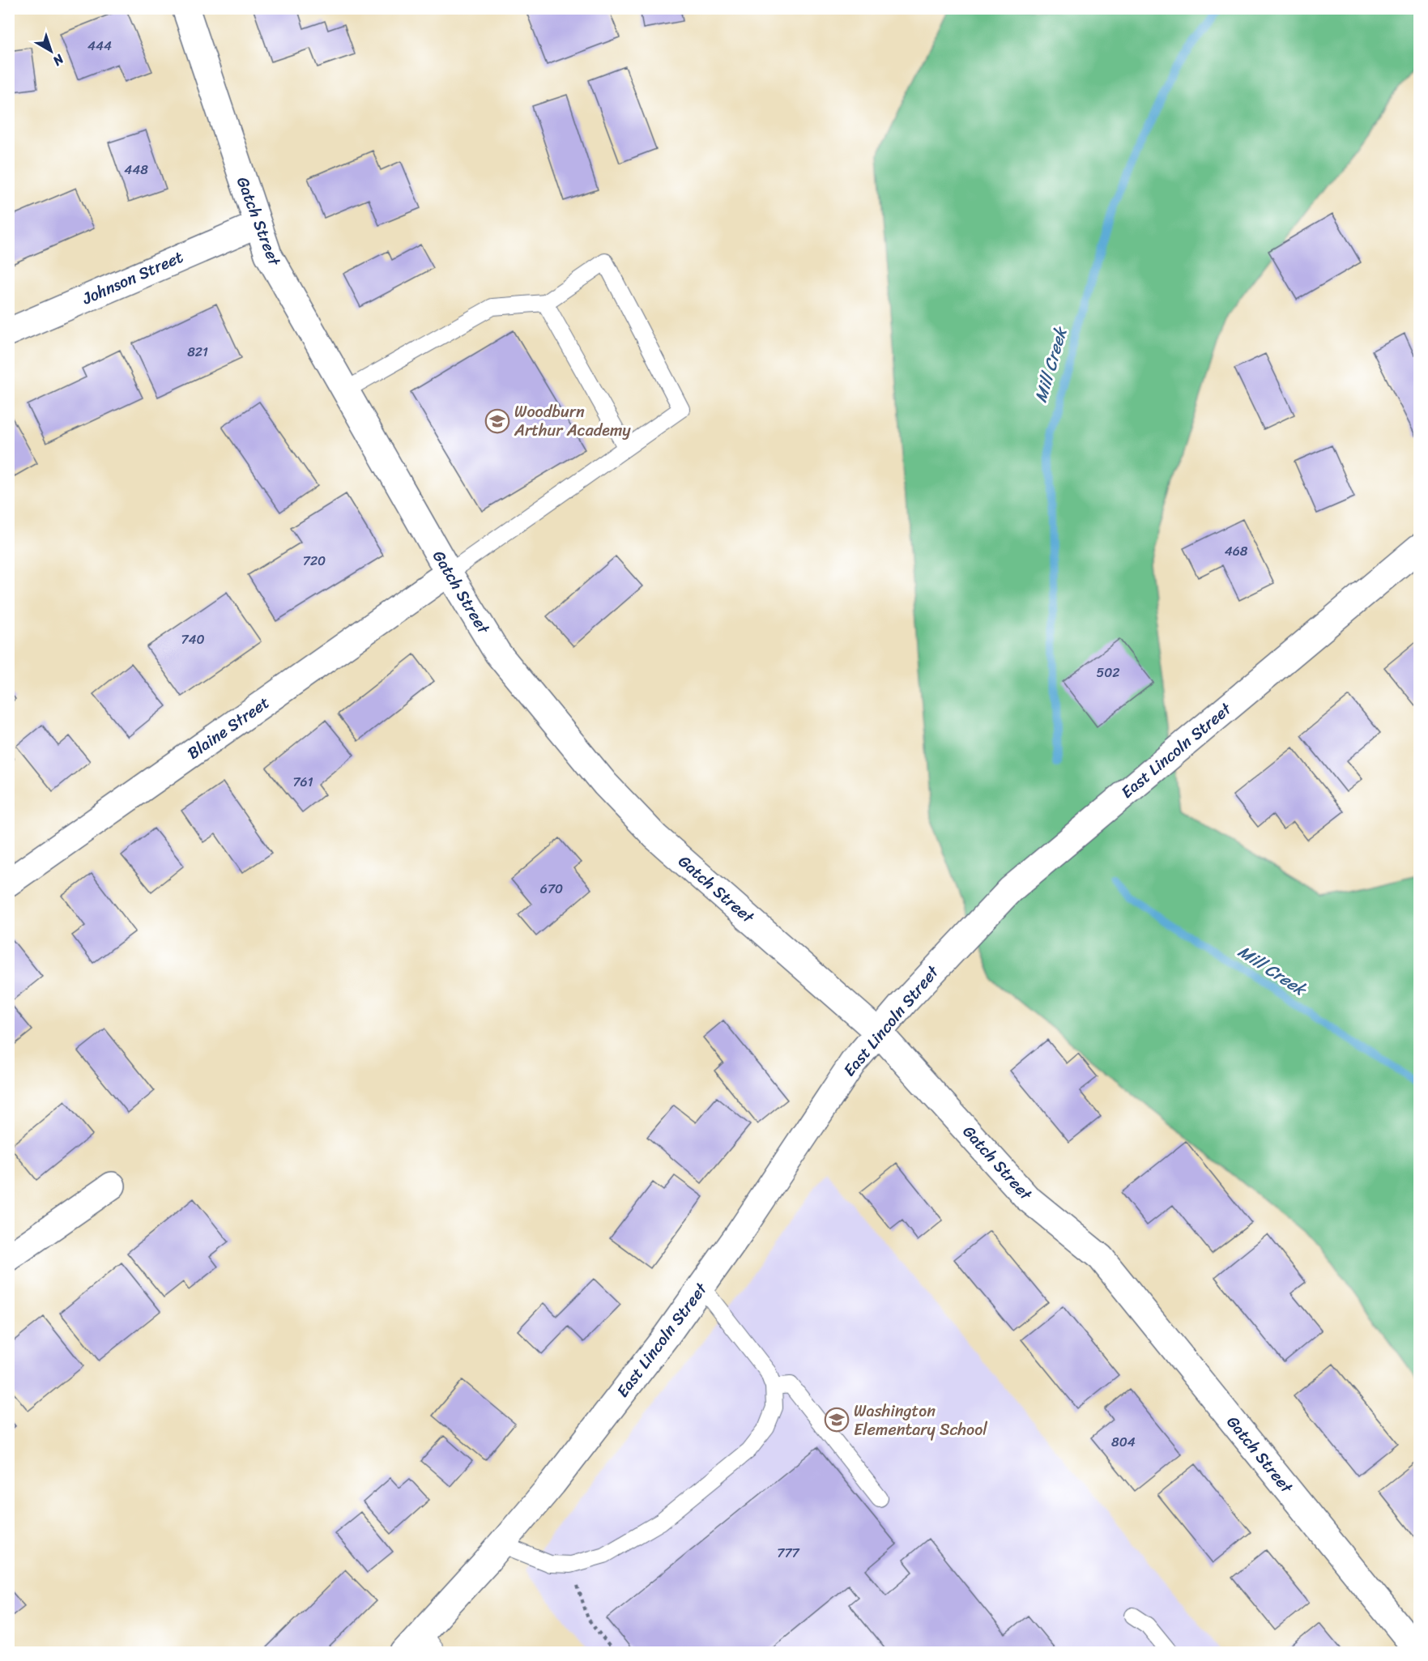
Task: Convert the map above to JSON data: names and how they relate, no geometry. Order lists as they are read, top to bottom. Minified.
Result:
{"streets":{"street":["Gatch Street","Johnson Street","Blaine Street","East Lincoln Street"]},"crossings":[["Gatch Street","Johnson Street"],["Gatch Street","Blaine Street"],["Gatch Street","East Lincoln Street"]],"water":["Mill Creek"],"places":{"school or university":["Woodburn Arthur Academy","Washington Elementary School"]},"house_numbers":["444","448","821","468","720","740","502","761","670","804","777"],"north":"bottom right"}
